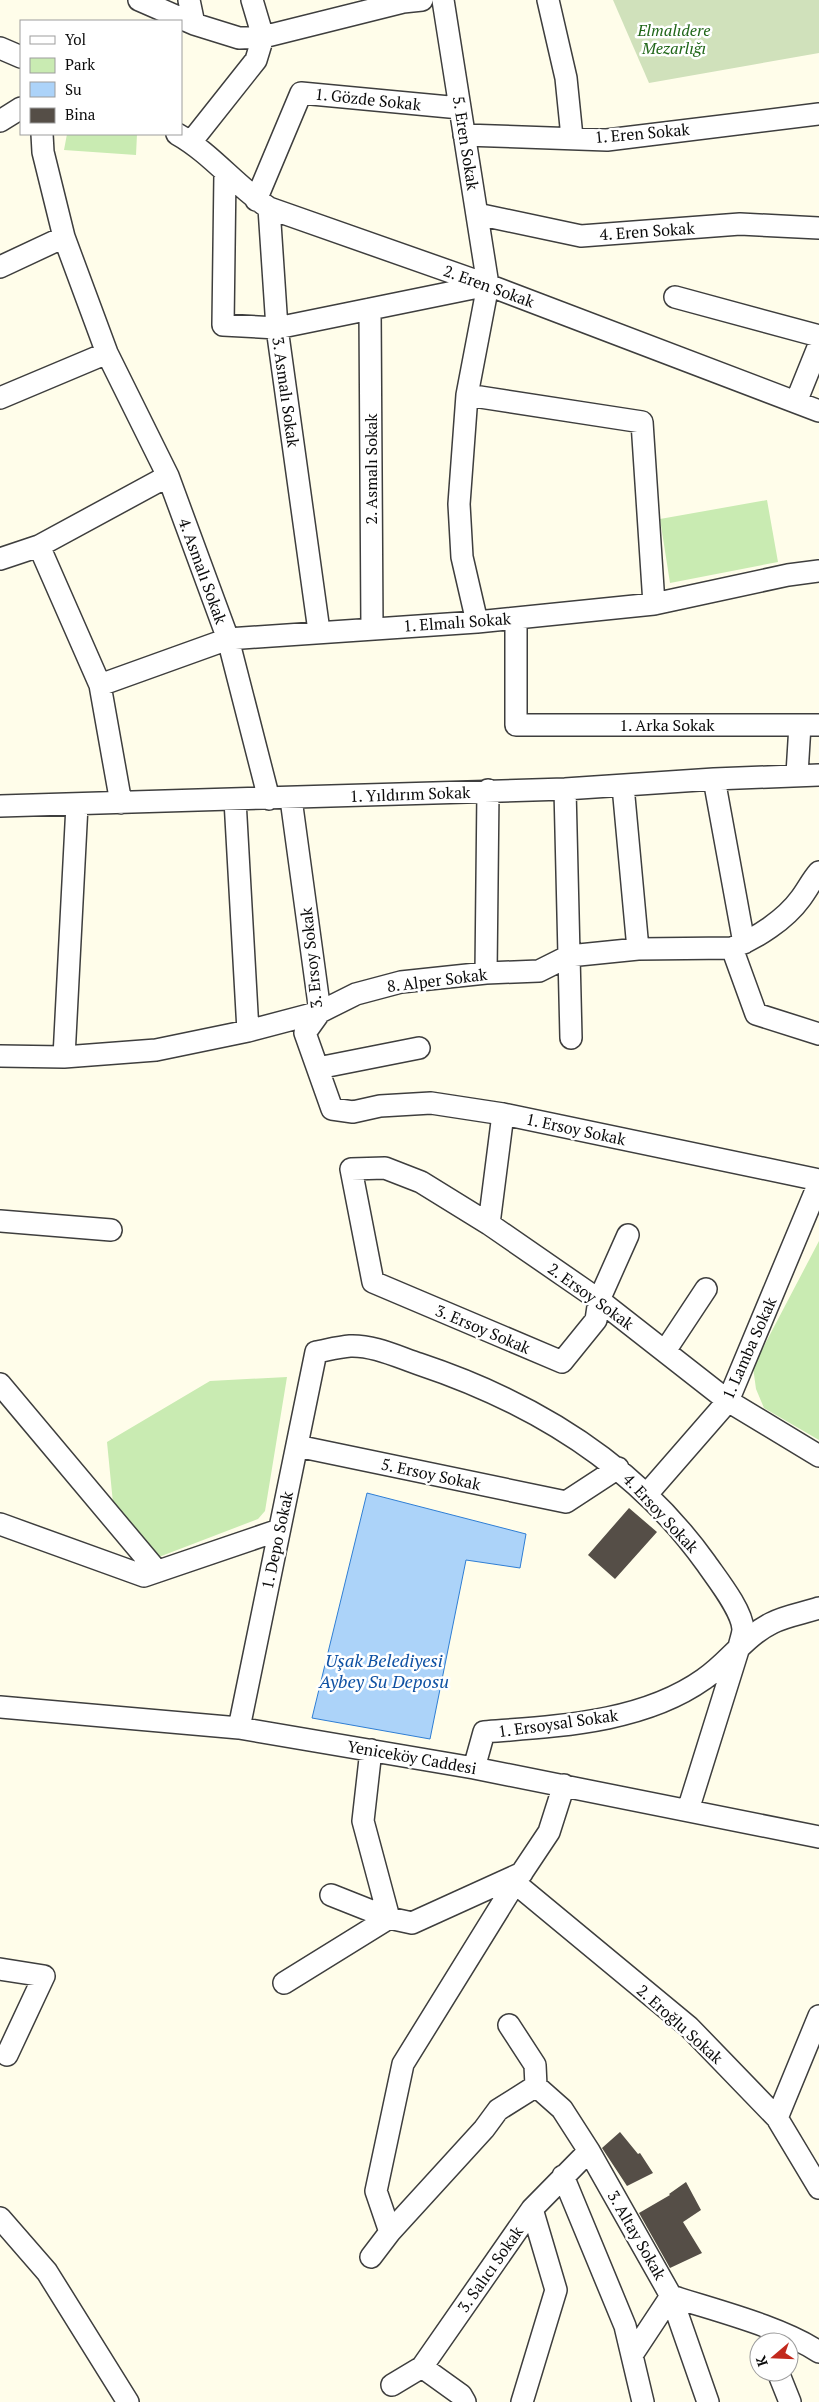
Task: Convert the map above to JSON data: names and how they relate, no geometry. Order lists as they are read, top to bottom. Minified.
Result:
{"streets":{"street":["1. Gözde Sokak","1. Eren Sokak","5. Eren Sokak","4. Eren Sokak","2. Eren Sokak","3. Asmalı Sokak","2. Asmalı Sokak","4. Asmalı Sokak","1. Elmalı Sokak","1. Arka Sokak","1. Yıldırım Sokak","3. Ersoy Sokak","8. Alper Sokak","1. Ersoy Sokak","2. Ersoy Sokak","1. Lamba Sokak","5. Ersoy Sokak","4. Ersoy Sokak","1. Depo Sokak","1. Ersoysal Sokak","Yeniceköy Caddesi","2. Eroğlu Sokak","3. Altay Sokak","3. Salıcı Sokak"]},"crossings":[["1. Gözde Sokak","5. Eren Sokak"],["1. Gözde Sokak","2. Eren Sokak"],["1. Eren Sokak","5. Eren Sokak"],["5. Eren Sokak","4. Eren Sokak"],["5. Eren Sokak","2. Eren Sokak"],["5. Eren Sokak","1. Elmalı Sokak"],["2. Eren Sokak","3. Asmalı Sokak"],["3. Asmalı Sokak","1. Elmalı Sokak"],["2. Asmalı Sokak","1. Elmalı Sokak"],["4. Asmalı Sokak","1. Elmalı Sokak"],["4. Asmalı Sokak","1. Yıldırım Sokak"],["1. Elmalı Sokak","1. Arka Sokak"],["1. Yıldırım Sokak","3. Ersoy Sokak"],["3. Ersoy Sokak","8. Alper Sokak"],["3. Ersoy Sokak","1. Ersoy Sokak"],["3. Ersoy Sokak","2. Ersoy Sokak"],["1. Ersoy Sokak","1. Lamba Sokak"],["2. Ersoy Sokak","1. Lamba Sokak"],["1. Lamba Sokak","4. Ersoy Sokak"],["5. Ersoy Sokak","4. Ersoy Sokak"],["5. Ersoy Sokak","1. Depo Sokak"],["4. Ersoy Sokak","1. Depo Sokak"],["4. Ersoy Sokak","1. Ersoysal Sokak"],["4. Ersoy Sokak","Yeniceköy Caddesi"],["1. Depo Sokak","Yeniceköy Caddesi"],["1. Ersoysal Sokak","Yeniceköy Caddesi"],["3. Altay Sokak","3. Salıcı Sokak"]],"water":["Uşak Belediyesi Aybey Su Deposu"],"parks":["Elmalıdere Mezarlığı"],"legend":["Yol","Park","Su","Bina"],"north":"left"}
